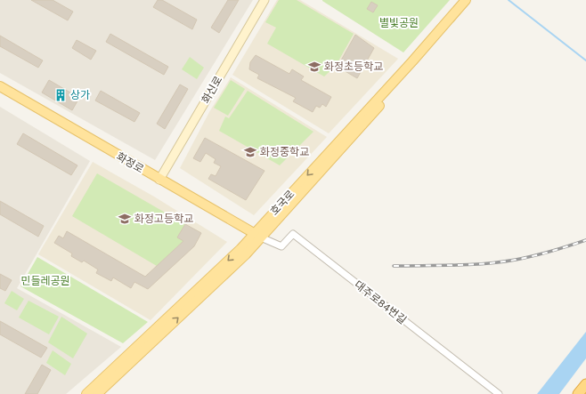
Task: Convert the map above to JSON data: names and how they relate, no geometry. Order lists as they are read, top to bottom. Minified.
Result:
{"streets":{"main road":["화신로","화정로","호국로"],"street":["대주로84번길"]},"crossings":[["화신로","화정로"],["화정로","호국로"],["화정로","대주로84번길"],["호국로","대주로84번길"]],"parks":["별빛공원","민들레공원"],"places":{"school or university":["화정초등학교","화정중학교","화정고등학교"],"building":["상가"]}}
